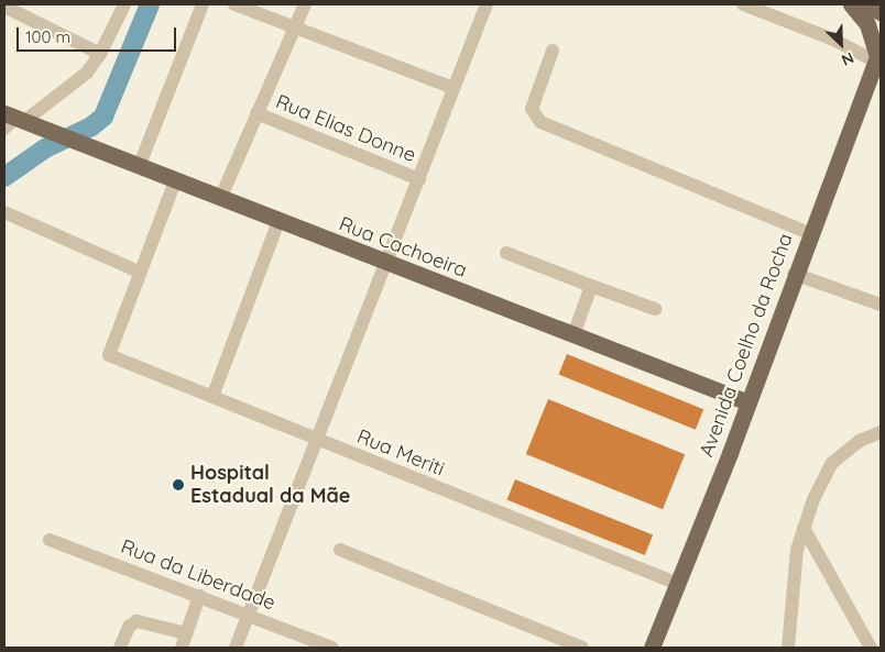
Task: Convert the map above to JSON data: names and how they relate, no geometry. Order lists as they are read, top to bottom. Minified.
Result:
{"streets":{"main road":["Rua Cachoeira","Avenida Coelho da Rocha"],"street":["Rua Elias Donne","Rua Meriti","Rua da Liberdade"]},"crossings":[["Rua Cachoeira","Avenida Coelho da Rocha"],["Avenida Coelho da Rocha","Rua Meriti"]],"places":["Hospital Estadual da Mãe"],"scale_bar":"100 m","north":"bottom right"}
